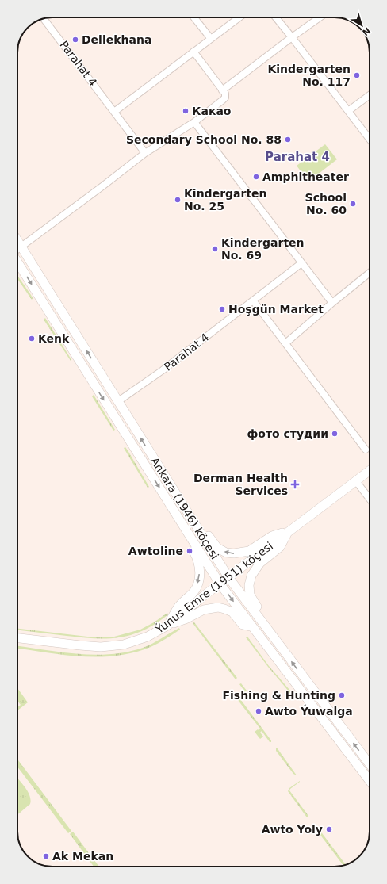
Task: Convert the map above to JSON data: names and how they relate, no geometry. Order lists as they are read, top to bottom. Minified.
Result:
{"streets":{"main road":["Ankara (1946) köçesi","Ýunus Emre (1951) köçesi"],"street":["Parahat 4"]},"crossings":[["Parahat 4","Ankara (1946) köçesi"],["Ankara (1946) köçesi","Ýunus Emre (1951) köçesi"]],"districts":["Parahat 4"],"places":{"other":["Dellekhana","Kindergarten No. 117","Какао","Secondary School No. 88","Amphitheater","Kindergarten No. 25","School No. 60","Kindergarten No. 69","Hoşgün Market","Kenk","фото студии","Awtoline","Fishing & Hunting","Awto Ýuwalga","Awto Yoly","Ak Mekan"],"health":["Derman Health Services"]},"north":"bottom right"}
